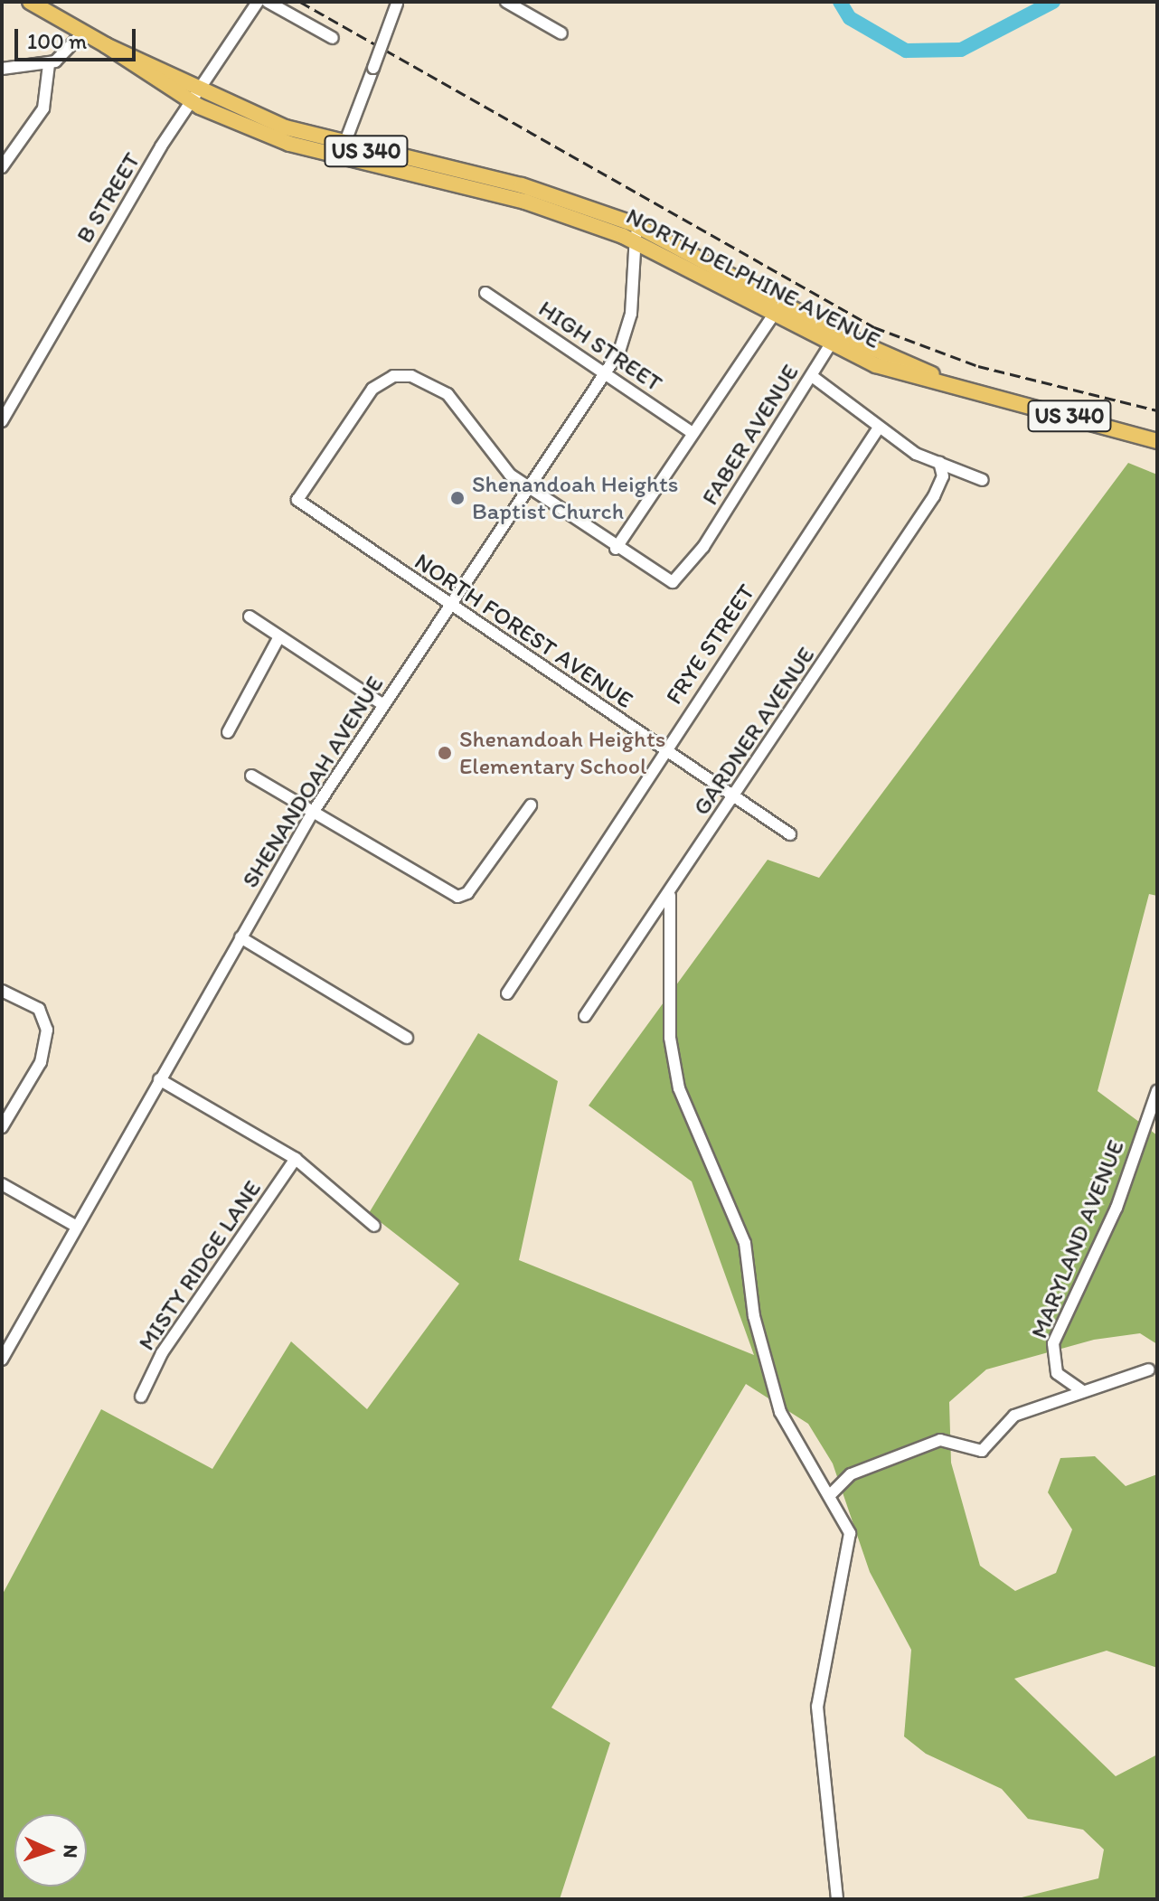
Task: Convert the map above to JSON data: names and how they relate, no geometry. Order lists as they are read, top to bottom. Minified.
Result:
{"streets":{"main road":["US 340","NORTH DELPHINE AVENUE"],"street":["B STREET","HIGH STREET","FABER AVENUE","NORTH FOREST AVENUE","FRYE STREET","GARDNER AVENUE","SHENANDOAH AVENUE","MARYLAND AVENUE","MISTY RIDGE LANE"]},"crossings":[["B STREET","NORTH DELPHINE AVENUE"],["NORTH DELPHINE AVENUE","FABER AVENUE"],["NORTH DELPHINE AVENUE","SHENANDOAH AVENUE"],["HIGH STREET","SHENANDOAH AVENUE"],["NORTH FOREST AVENUE","FRYE STREET"],["NORTH FOREST AVENUE","GARDNER AVENUE"],["NORTH FOREST AVENUE","SHENANDOAH AVENUE"]],"places":["Shenandoah Heights Baptist Church","Shenandoah Heights Elementary School"],"scale_bar":"100 m","north":"right"}
